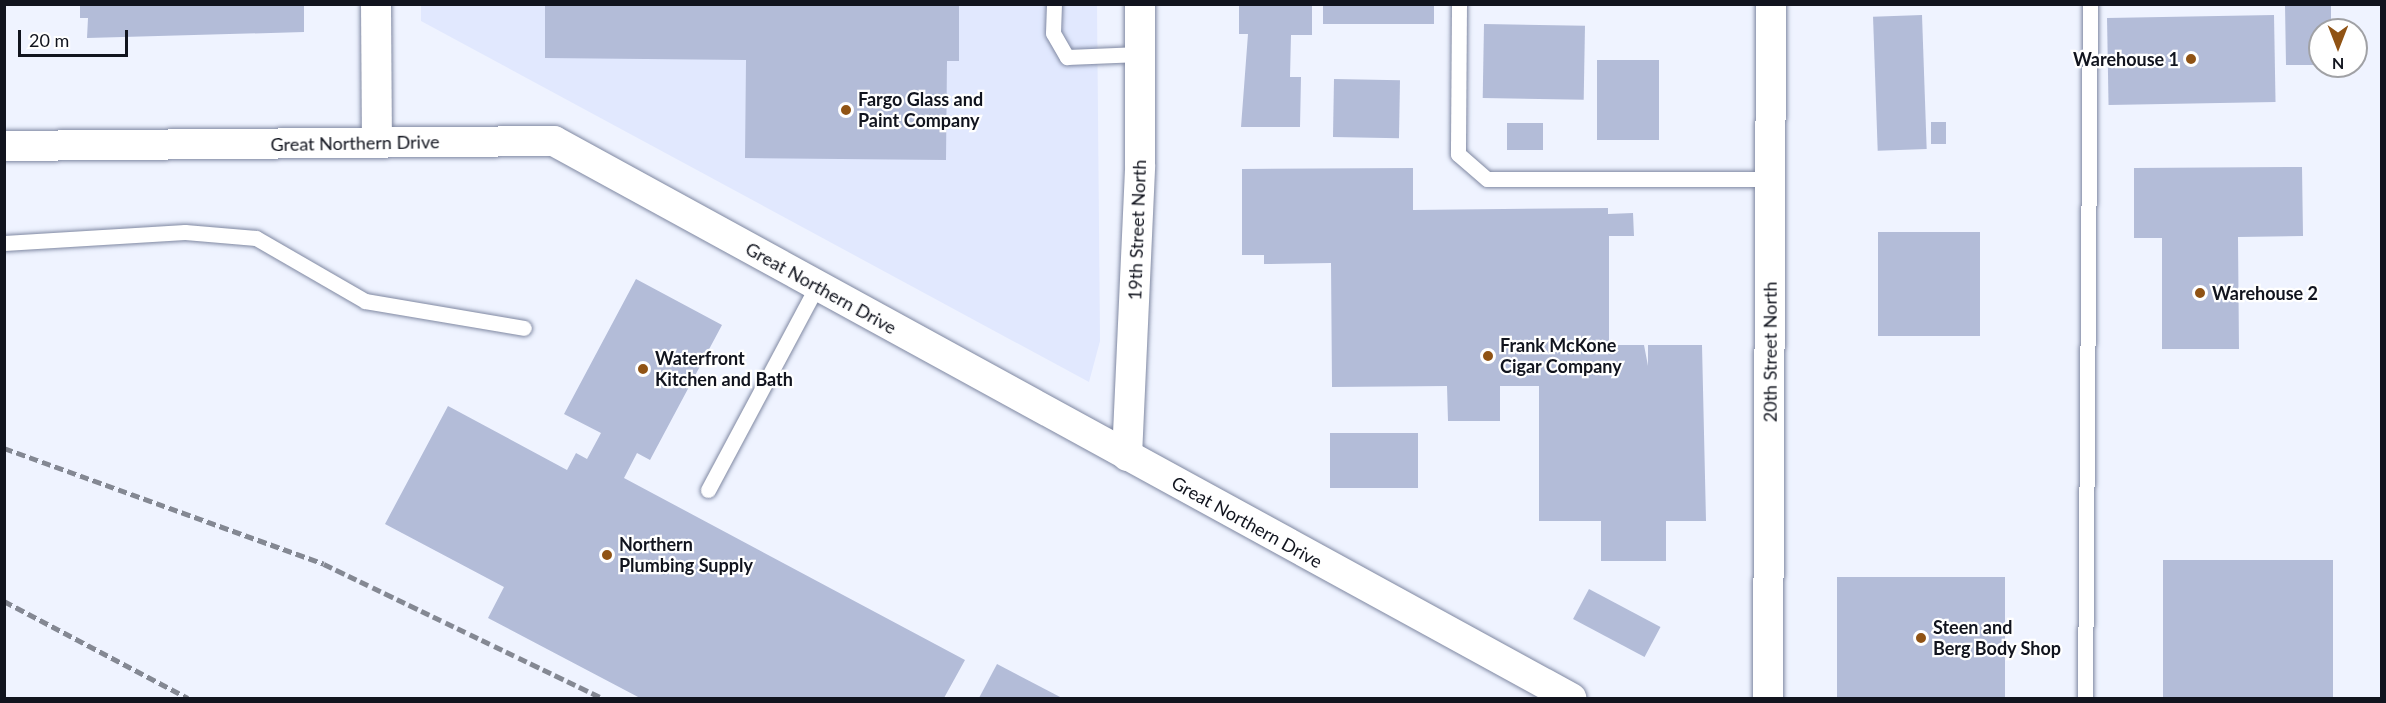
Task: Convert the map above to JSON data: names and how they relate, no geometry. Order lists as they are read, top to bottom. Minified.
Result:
{"streets":{"street":["Great Northern Drive","19th Street North","20th Street North"]},"crossings":[["Great Northern Drive","19th Street North"]],"places":["Warehouse 1","Fargo Glass and Paint Company","Warehouse 2","Frank McKone Cigar Company","Waterfront Kitchen and Bath","Northern Plumbing Supply","Steen and Berg Body Shop"],"scale_bar":"20 m","north":"bottom"}
